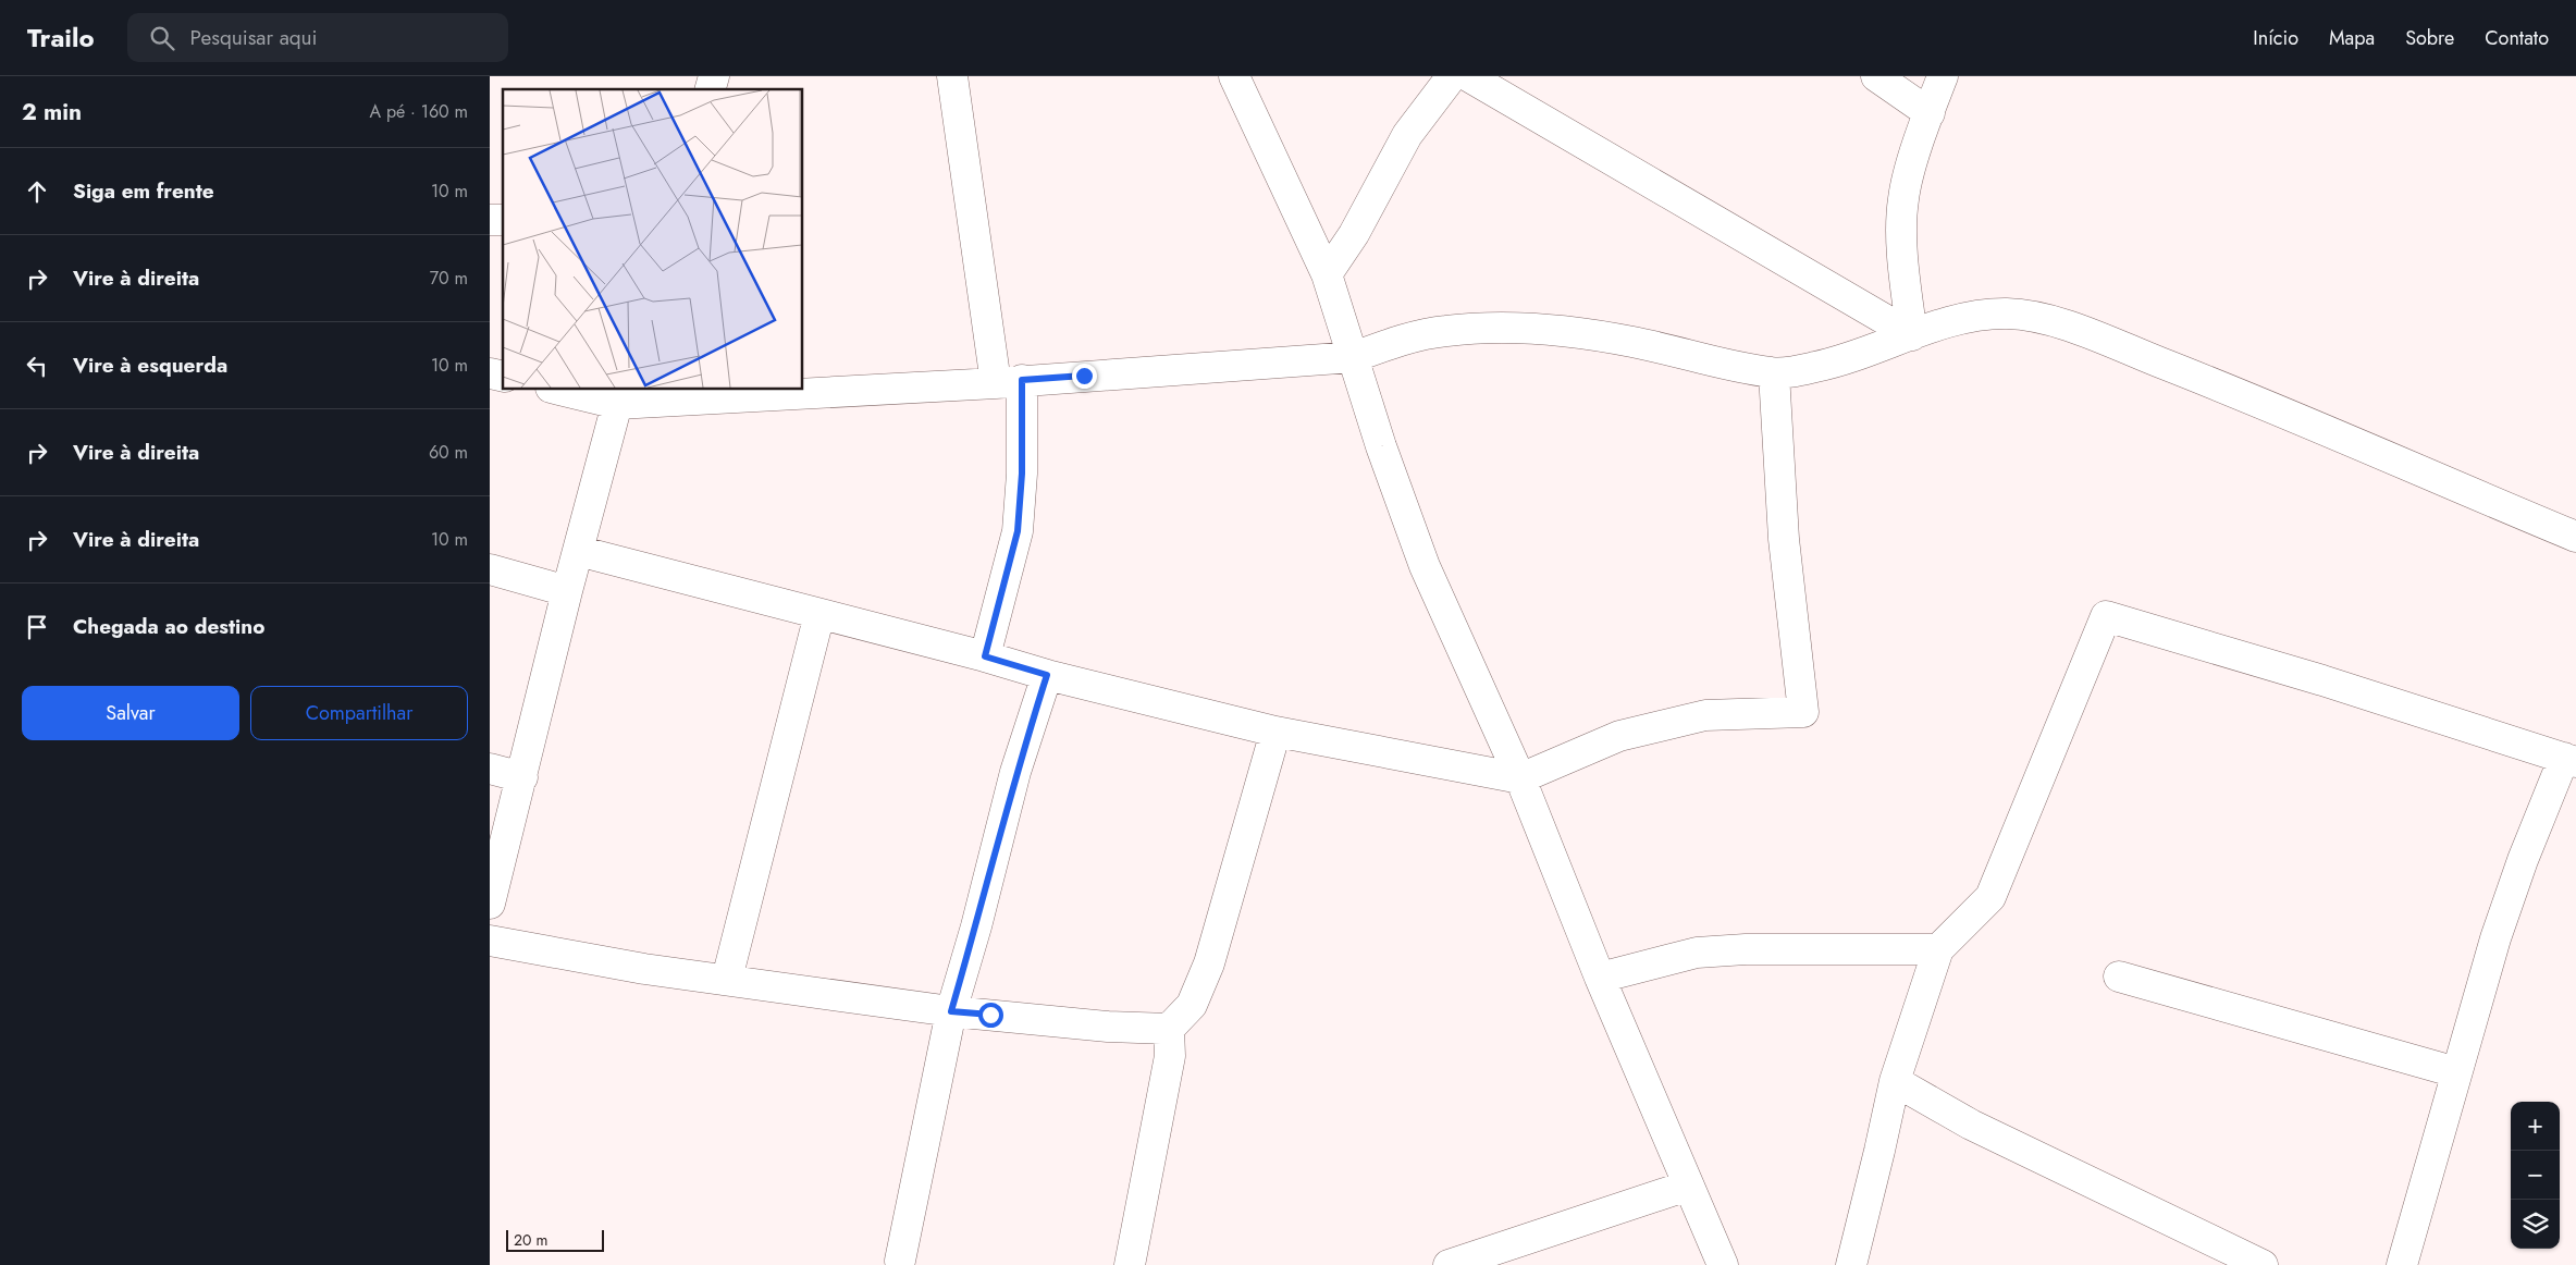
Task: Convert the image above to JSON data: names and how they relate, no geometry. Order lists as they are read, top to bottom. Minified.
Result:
{"scale_bar":"20 m","page":{"header":"Trailo","search":"Pesquisar aqui","nav":["Início","Mapa","Sobre","Contato"],"heading":["2 min","A pé · 160 m"],"list":[["Siga em frente","10 m"],["Vire à direita","70 m"],["Vire à esquerda","10 m"],["Vire à direita","60 m"],["Vire à direita","10 m"],"Chegada ao destino"],"buttons":["Salvar","Compartilhar"],"map_buttons":["+","−"],"scale":"20 m"}}
